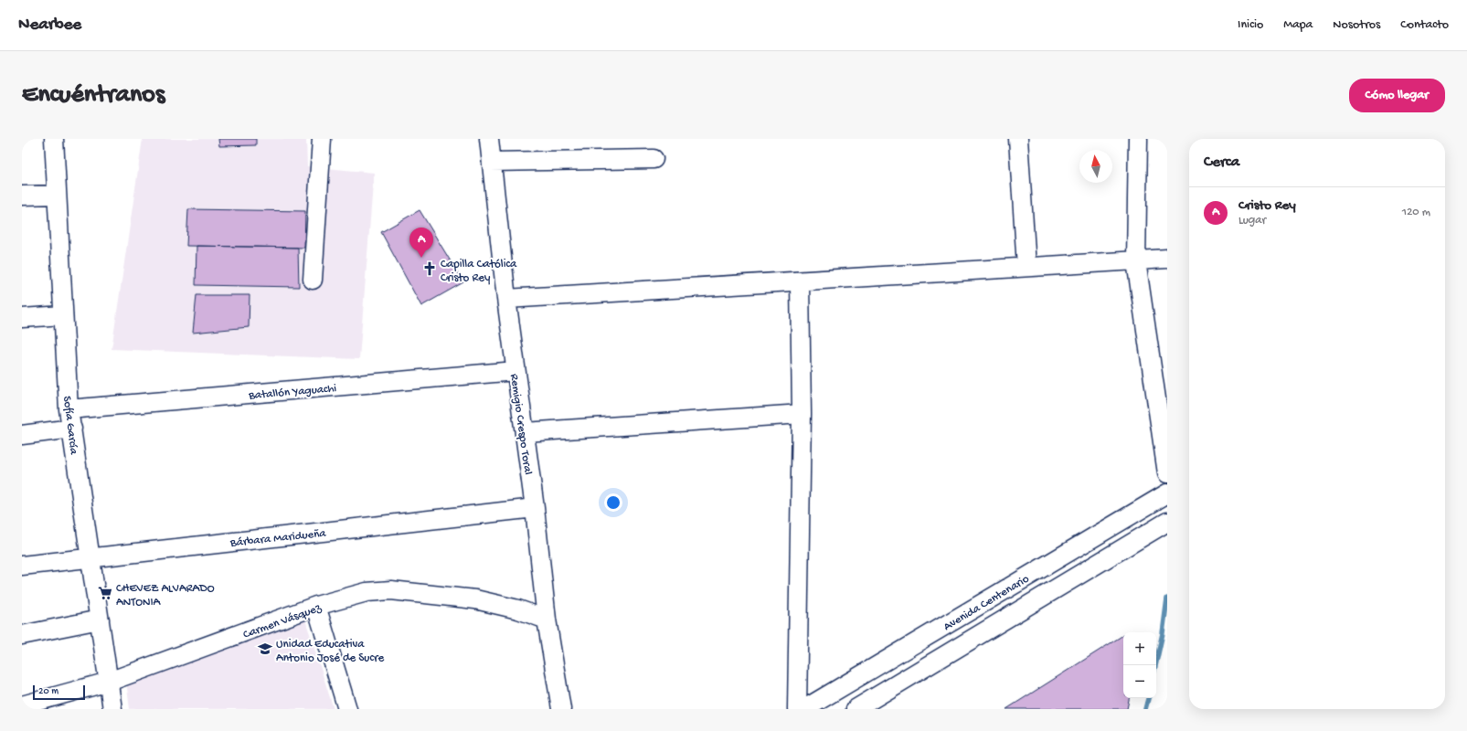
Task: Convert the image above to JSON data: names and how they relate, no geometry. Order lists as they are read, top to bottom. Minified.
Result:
{"streets":{"street":["Batallón Yaguachi","Remigio Crespo Toral","Sofía García","Bárbara Maridueña","Avenida Centenario","Carmen Vásquez"]},"crossings":[["Batallón Yaguachi","Remigio Crespo Toral"],["Batallón Yaguachi","Sofía García"],["Remigio Crespo Toral","Bárbara Maridueña"],["Remigio Crespo Toral","Carmen Vásquez"],["Sofía García","Bárbara Maridueña"],["Sofía García","Carmen Vásquez"]],"places":{"church":["Capilla Católica Cristo Rey"],"supermarket":["CHEVEZ ALVARADO ANTONIA"],"school or university":["Unidad Educativa Antonio José de Sucre"]},"scale_bar":"20 m","north":"top","page":{"header":"Nearbee","nav":["Inicio","Mapa","Nosotros","Contacto"],"buttons":"Cómo llegar","title":"Encuéntranos","heading":"Cerca","list":[{"mark":"A","name":"Cristo Rey","note":"Lugar","value":"120 m"}],"pins":"A","map_buttons":["+","−"],"scale":"20 m"}}
